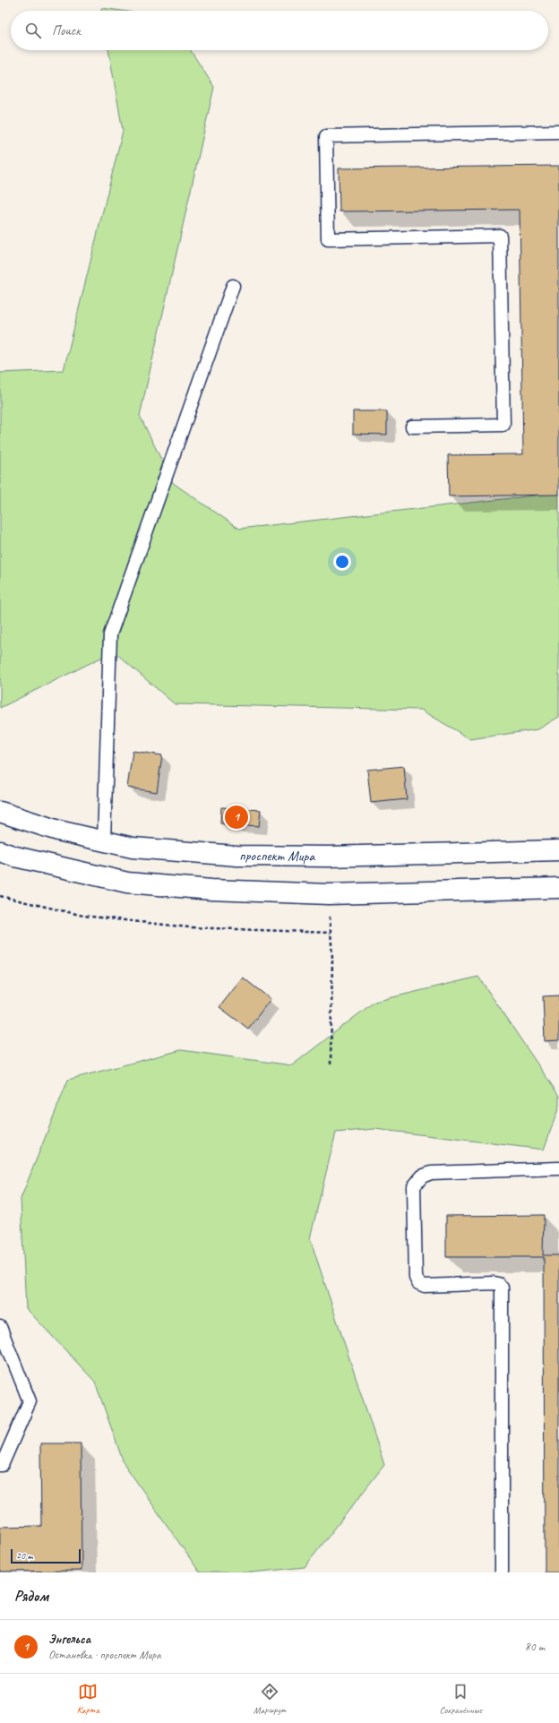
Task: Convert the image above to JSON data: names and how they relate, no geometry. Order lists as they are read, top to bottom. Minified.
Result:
{"streets":{"street":["проспект Мира"]},"scale_bar":"20 m","page":{"search":"Поиск","pins":"1","scale":"20 m","heading":"Рядом","list":[{"mark":"1","name":"Энгельса","note":"Остановка · проспект Мира","value":"80 m"}],"nav":["Карта","Маршрут","Сохранённые"]}}
